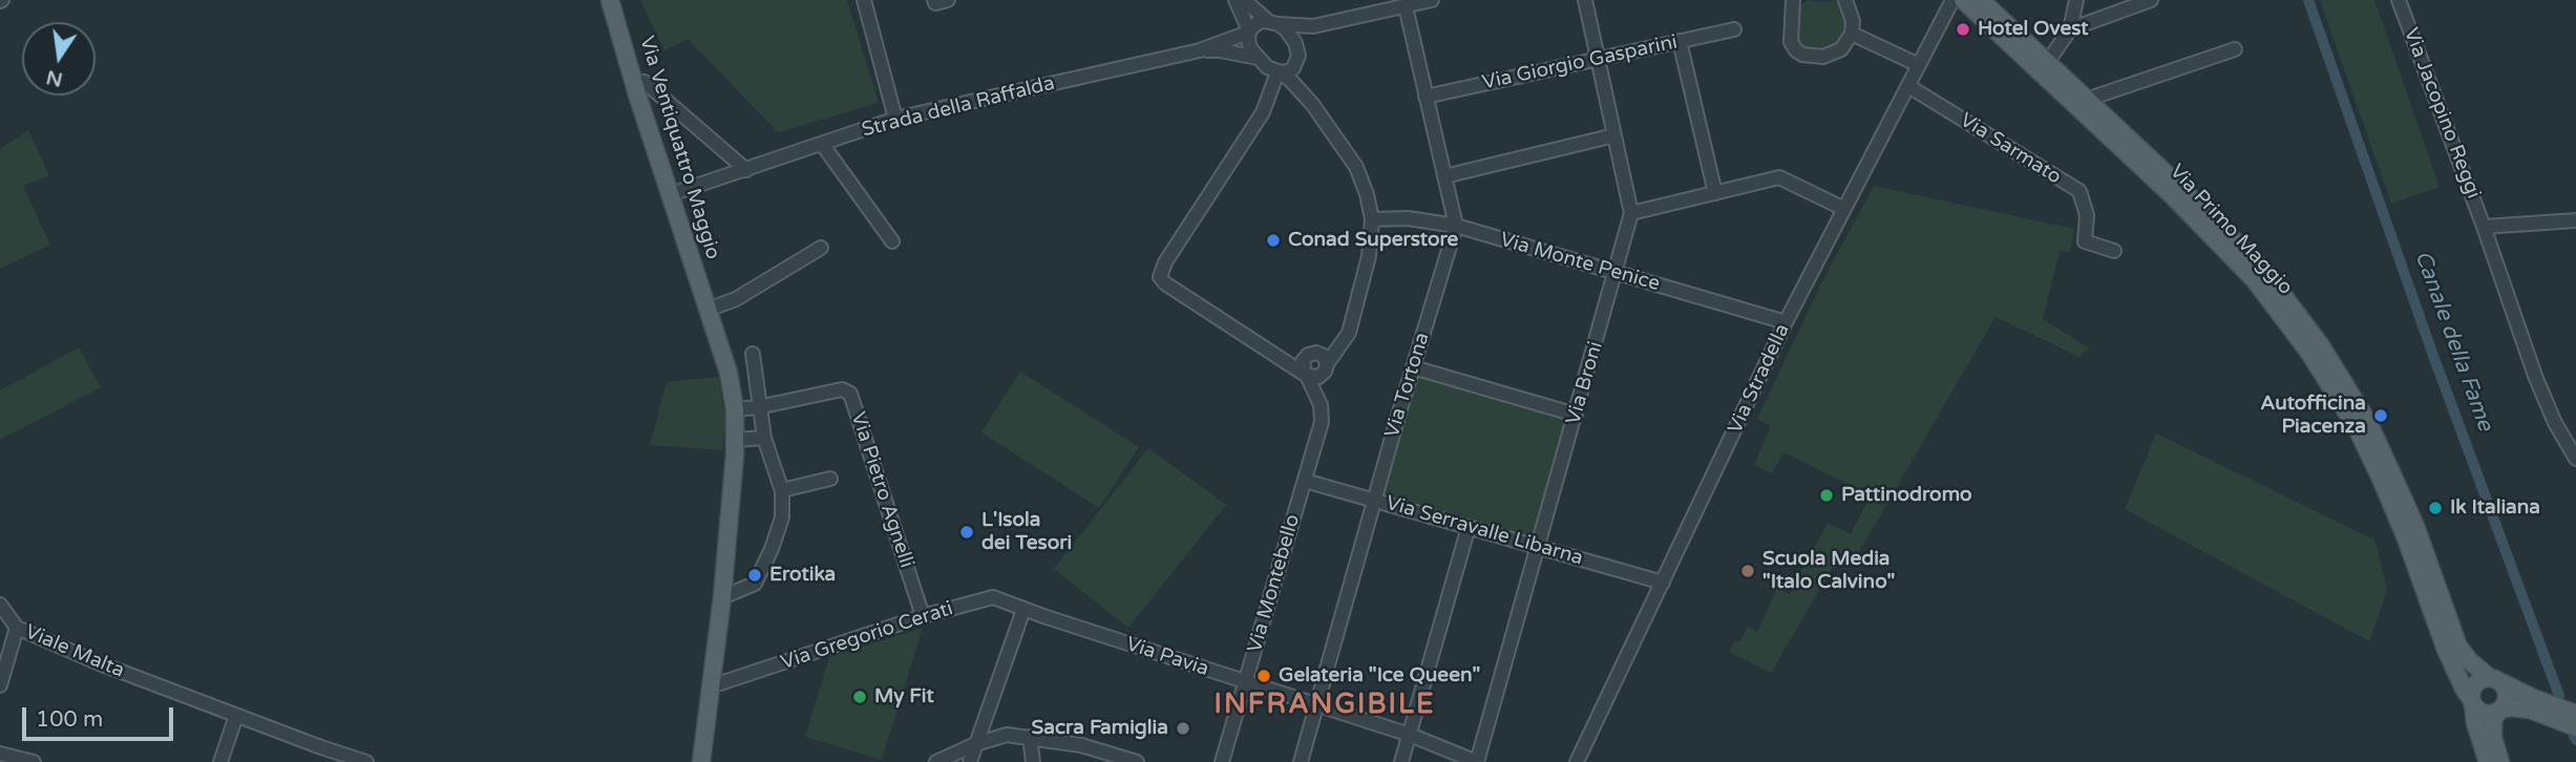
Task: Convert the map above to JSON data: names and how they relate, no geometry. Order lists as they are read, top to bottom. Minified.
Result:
{"streets":{"main road":["Via Ventiquattro Maggio","Via Primo Maggio"],"street":["Via Giorgio Gasparini","Strada della Raffalda","Via Jacopino Reggi","Via Sarmato","Via Monte Penice","Via Stradella","Via Broni","Via Tortona","Via Pietro Agnelli","Via Serravalle Libarna","Via Montebello","Via Gregorio Cerati","Viale Malta","Via Pavia"]},"crossings":[["Via Giorgio Gasparini","Via Broni"],["Strada della Raffalda","Via Ventiquattro Maggio"],["Via Ventiquattro Maggio","Via Pietro Agnelli"],["Via Ventiquattro Maggio","Via Gregorio Cerati"],["Via Sarmato","Via Stradella"],["Via Monte Penice","Via Stradella"],["Via Monte Penice","Via Broni"],["Via Monte Penice","Via Tortona"],["Via Stradella","Via Serravalle Libarna"],["Via Broni","Via Serravalle Libarna"],["Via Broni","Via Pavia"],["Via Tortona","Via Serravalle Libarna"],["Via Tortona","Via Pavia"],["Via Pietro Agnelli","Via Gregorio Cerati"],["Via Serravalle Libarna","Via Montebello"],["Via Montebello","Via Pavia"],["Via Gregorio Cerati","Via Pavia"]],"districts":["INFRANGIBILE"],"water":["Canale della Fame"],"places":["Hotel Ovest","Conad Superstore","Autofficina Piacenza","Pattinodromo","Ik Italiana","L'Isola dei Tesori","Scuola Media \"Italo Calvino\"","Erotika","Gelateria \"Ice Queen\"","My Fit","Sacra Famiglia"],"scale_bar":"100 m","north":"bottom"}
